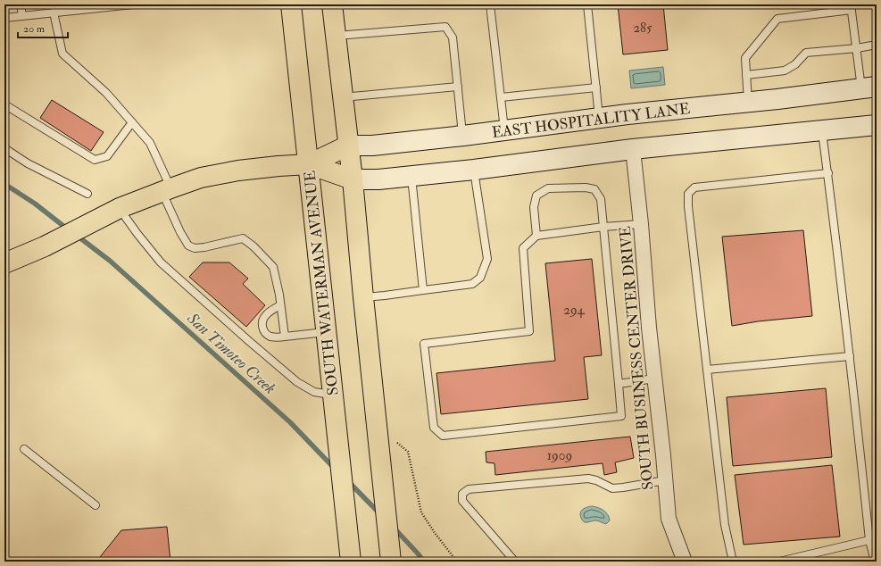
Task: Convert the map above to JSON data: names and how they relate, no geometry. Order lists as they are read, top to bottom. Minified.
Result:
{"streets":{"main road":["EAST HOSPITALITY LANE","SOUTH WATERMAN AVENUE"],"street":["SOUTH BUSINESS CENTER DRIVE"]},"crossings":[["EAST HOSPITALITY LANE","SOUTH WATERMAN AVENUE"],["EAST HOSPITALITY LANE","SOUTH BUSINESS CENTER DRIVE"]],"water":["San Timoteo Creek"],"house_numbers":["285","294","1909"],"scale_bar":"20 m"}
